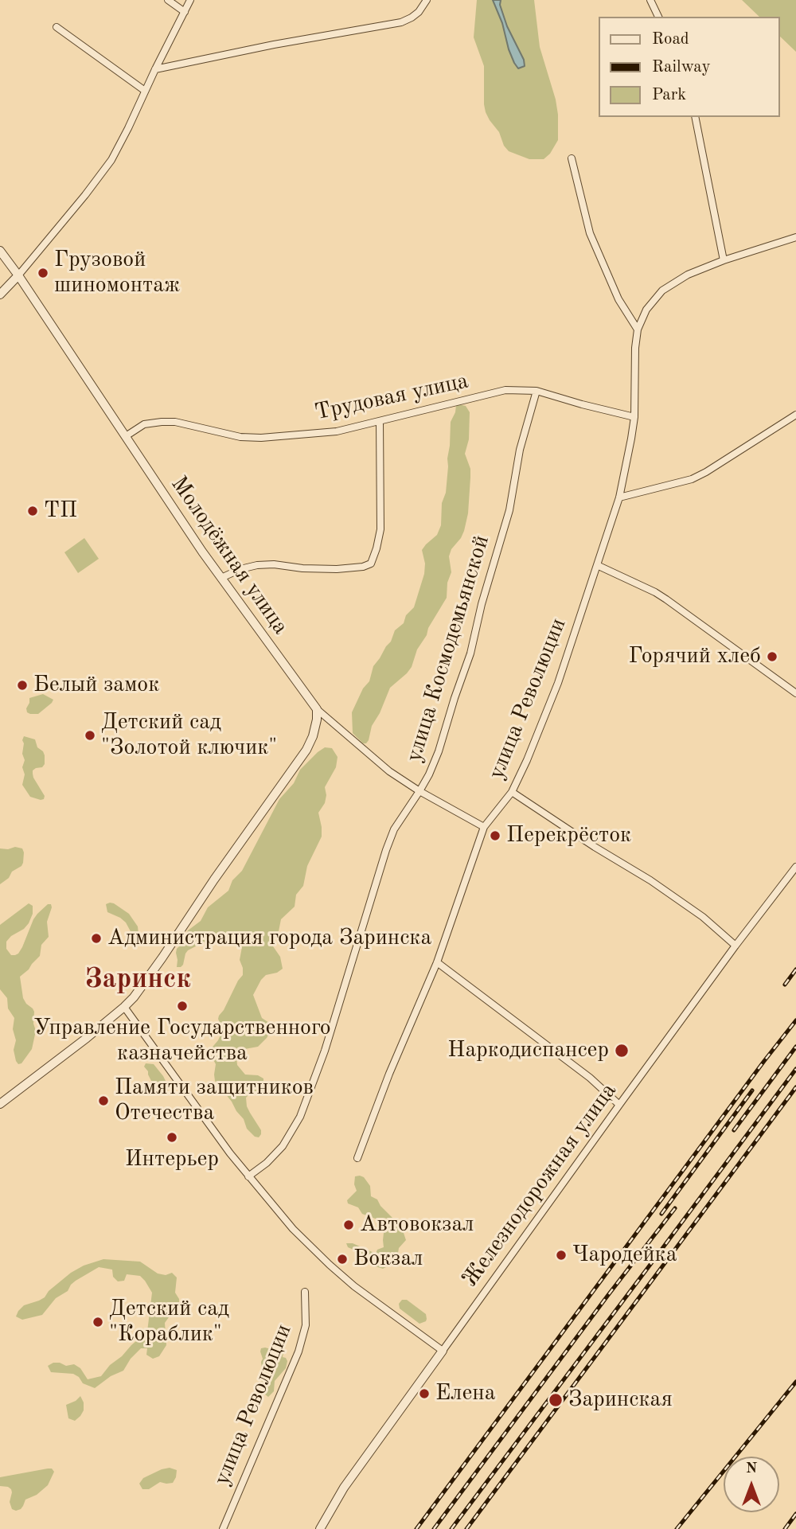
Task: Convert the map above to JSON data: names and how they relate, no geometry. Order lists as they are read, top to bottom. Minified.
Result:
{"streets":{"street":["Трудовая улица","Молодёжная улица","улица Космодемьянской","улица Революции","Железнодорожная улица"]},"crossings":[["Трудовая улица","Молодёжная улица"],["Трудовая улица","улица Космодемьянской"],["Трудовая улица","улица Революции"],["Молодёжная улица","улица Космодемьянской"],["Молодёжная улица","улица Революции"]],"districts":["Заринск"],"places":["Грузовой шиномонтаж","ТП","Горячий хлеб","Белый замок","Детский сад \"Золотой ключик\"","Перекрёсток","Администрация города Заринска","Управление Государственного казначейства","Наркодиспансер","Памяти защитников Отечества","Интерьер","Автовокзал","Чародейка","Вокзал","Детский сад \"Кораблик\"","Елена","Заринская"],"legend":["Road","Railway","Park"],"north":"top"}
